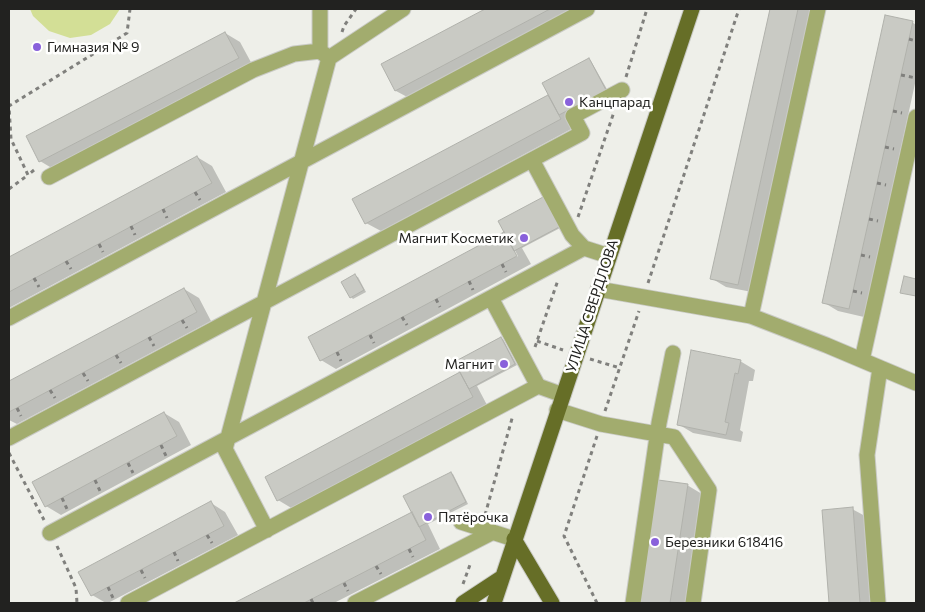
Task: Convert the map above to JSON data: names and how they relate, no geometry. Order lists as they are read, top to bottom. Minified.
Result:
{"streets":{"main road":["УЛИЦА СВЕРДЛОВА"]},"places":["Гимназия № 9","Канцпарад","Магнит Косметик","Магнит","Пятёрочка","Березники 618416"]}
